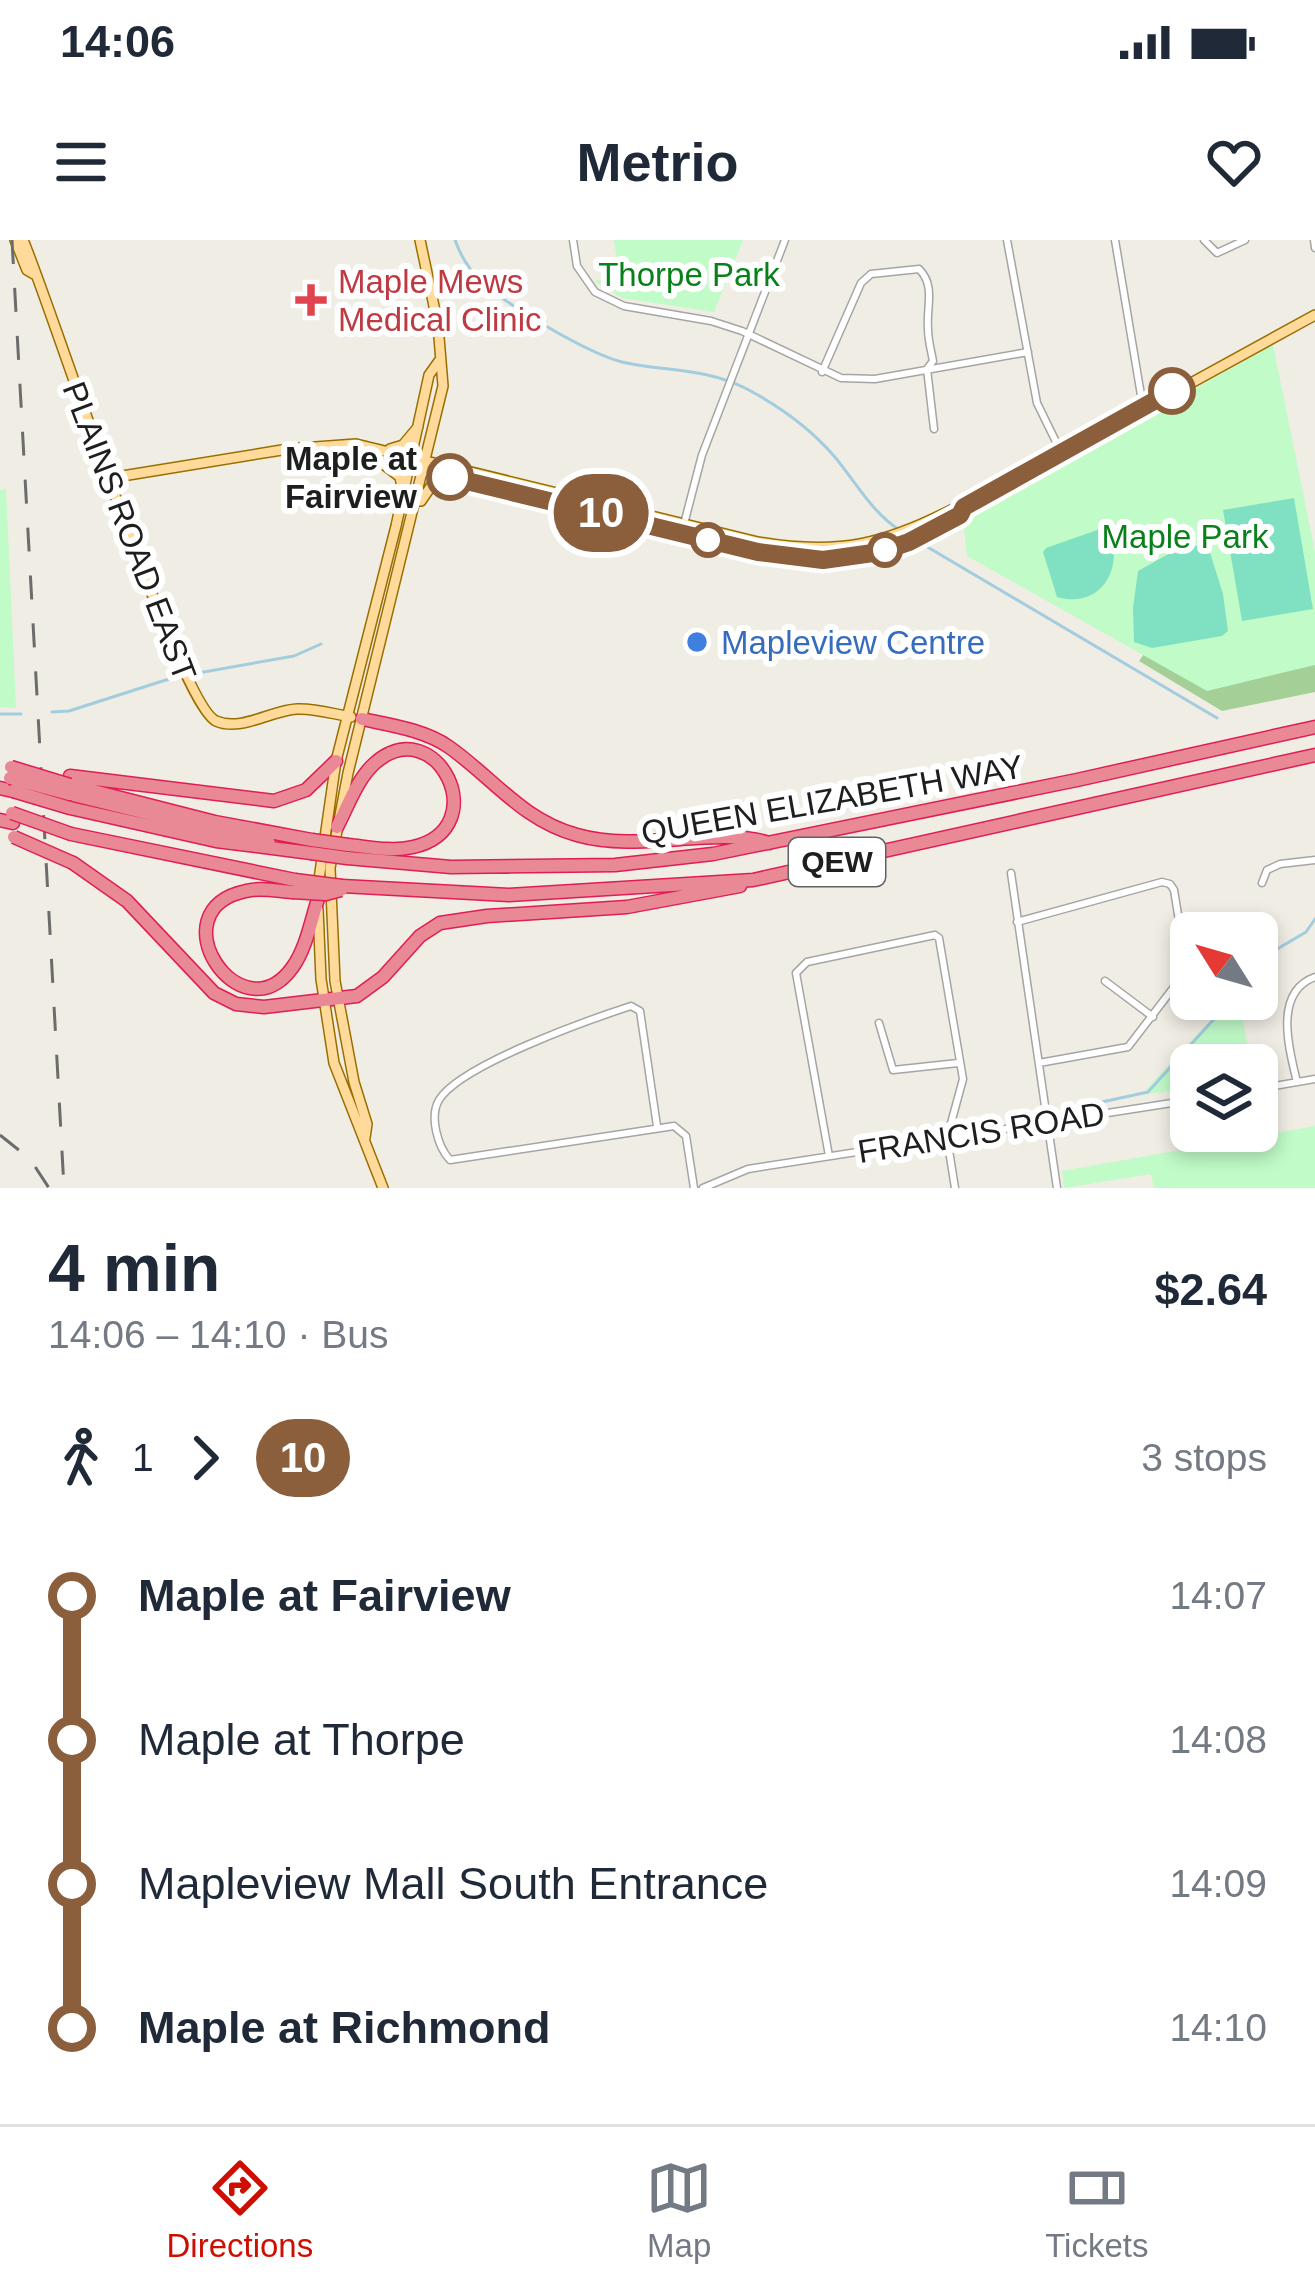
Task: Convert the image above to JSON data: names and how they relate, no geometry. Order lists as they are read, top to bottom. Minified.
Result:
{"streets":{"highway":["QUEEN ELIZABETH WAY","QEW"],"main road":["PLAINS ROAD EAST"],"street":["FRANCIS ROAD"]},"parks":["Thorpe Park","Maple Park"],"places":{"health":["Maple Mews Medical Clinic"],"other":["Maple at Fairview","Mapleview Centre"]},"lines":["bus line 10"],"north":"top left","page":{"status":"14:06","header":"Metrio","on_map":"10","heading":["4 min","14:06 – 14:10 · Bus","$2.64"],"legs":["1","10","3 stops"],"list":[{"name":"Maple at Fairview","value":"14:07"},{"name":"Maple at Thorpe","value":"14:08"},{"name":"Mapleview Mall South Entrance","value":"14:09"},{"name":"Maple at Richmond","value":"14:10"}],"tabs":["Directions","Map","Tickets"]}}
